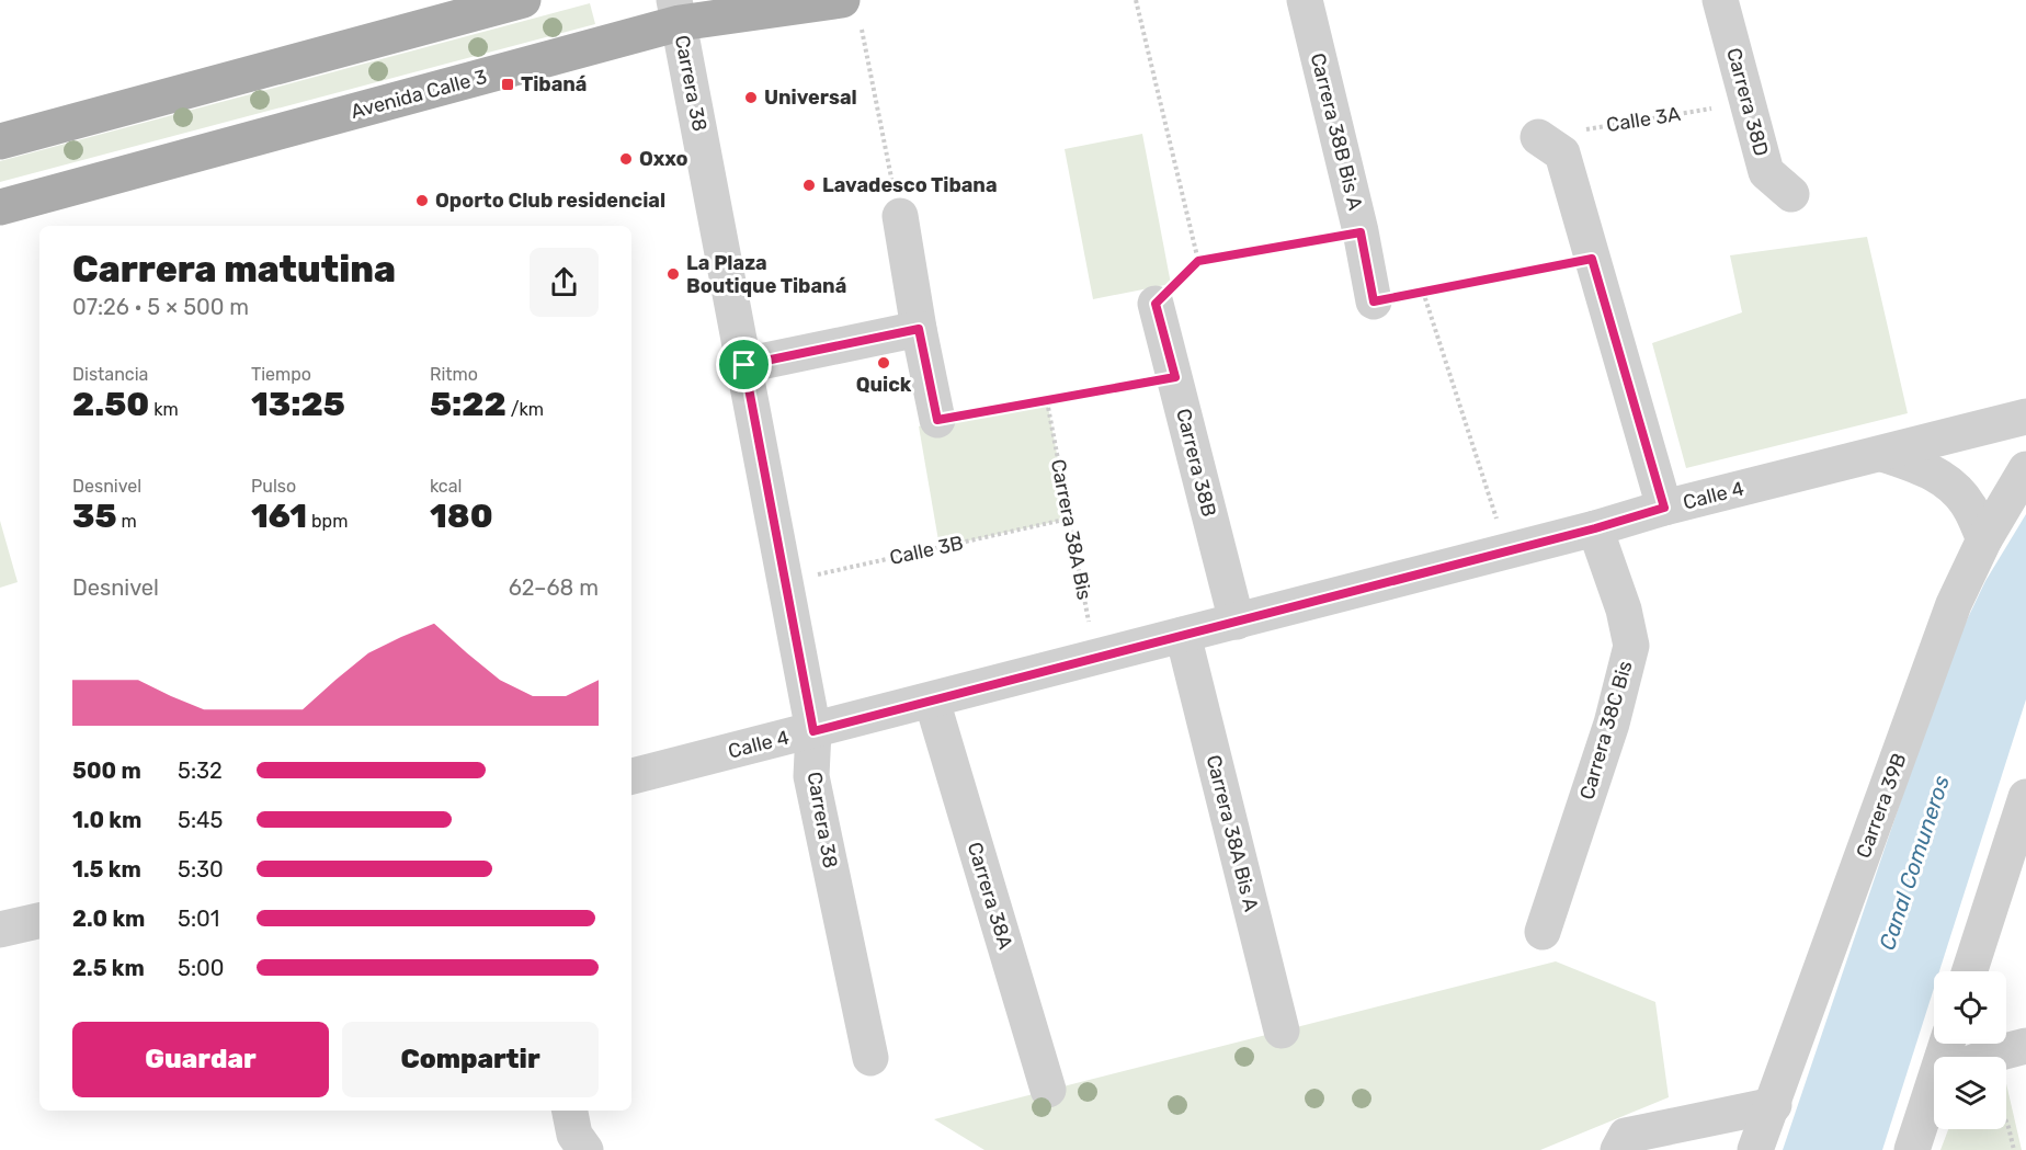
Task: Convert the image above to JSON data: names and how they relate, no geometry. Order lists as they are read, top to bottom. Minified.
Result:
{"streets":{"main road":["Avenida Calle 3"],"street":["Carrera 38","Carrera 38D","Carrera 38B Bis A","Carrera 38B","Calle 4","Carrera 38C Bis","Carrera 39B","Carrera 38A Bis A","Carrera 38A"],"path":["Calle 3A","Carrera 38A Bis","Calle 3B"]},"crossings":[["Carrera 38","Avenida Calle 3"],["Carrera 38","Calle 4"],["Carrera 38","Calle 3B"],["Carrera 38D","Calle 3A"],["Carrera 38B","Calle 4"],["Calle 4","Carrera 38A Bis"],["Calle 4","Carrera 38C Bis"],["Calle 4","Carrera 38A Bis A"],["Calle 4","Carrera 38A"],["Carrera 38A Bis","Calle 3B"]],"water":["Canal Comuneros"],"places":{"transit":["Tibaná"],"other":["Universal","Oxxo","Lavadesco Tibana","Oporto Club residencial","La Plaza Boutique Tibaná","Quick"]},"page":{"heading":["Carrera matutina","07:26 · 5 × 500 m"],"stats":[["Distancia","2.50 km"],["Tiempo","13:25"],["Ritmo","5:22 /km"],["Desnivel","35 m"],["Pulso","161 bpm"],["kcal","180"]],"chart":["Desnivel","62–68 m"],"list":[{"name":"500 m","note":"5:32"},{"name":"1.0 km","note":"5:45"},{"name":"1.5 km","note":"5:30"},{"name":"2.0 km","note":"5:01"},{"name":"2.5 km","note":"5:00"}],"buttons":["Guardar","Compartir"]}}
